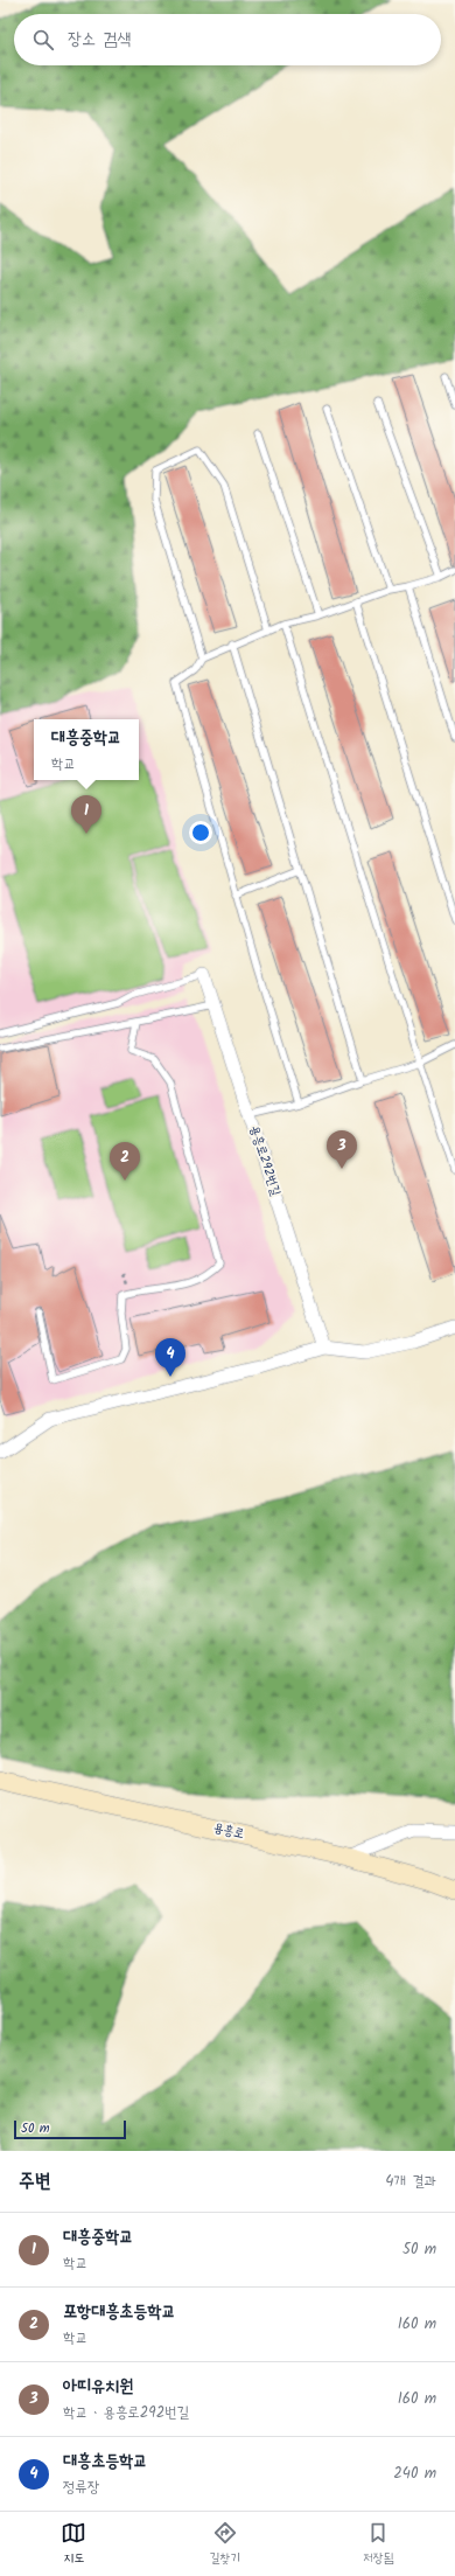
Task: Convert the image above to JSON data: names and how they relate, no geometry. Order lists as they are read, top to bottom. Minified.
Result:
{"streets":{"main road":["용흥로"],"street":["용흥로292번길"]},"scale_bar":"50 m","page":{"search":"장소 검색","popup":["대흥중학교","학교"],"pins":["1","3","2","4"],"scale":"50 m","heading":["주변","4개 결과"],"list":[{"mark":"1","name":"대흥중학교","note":"학교","value":"50 m"},{"mark":"2","name":"포항대흥초등학교","note":"학교","value":"160 m"},{"mark":"3","name":"아띠유치원","note":"학교 · 용흥로292번길","value":"160 m"},{"mark":"4","name":"대흥초등학교","note":"정류장","value":"240 m"}],"nav":["지도","길찾기","저장됨"]}}
